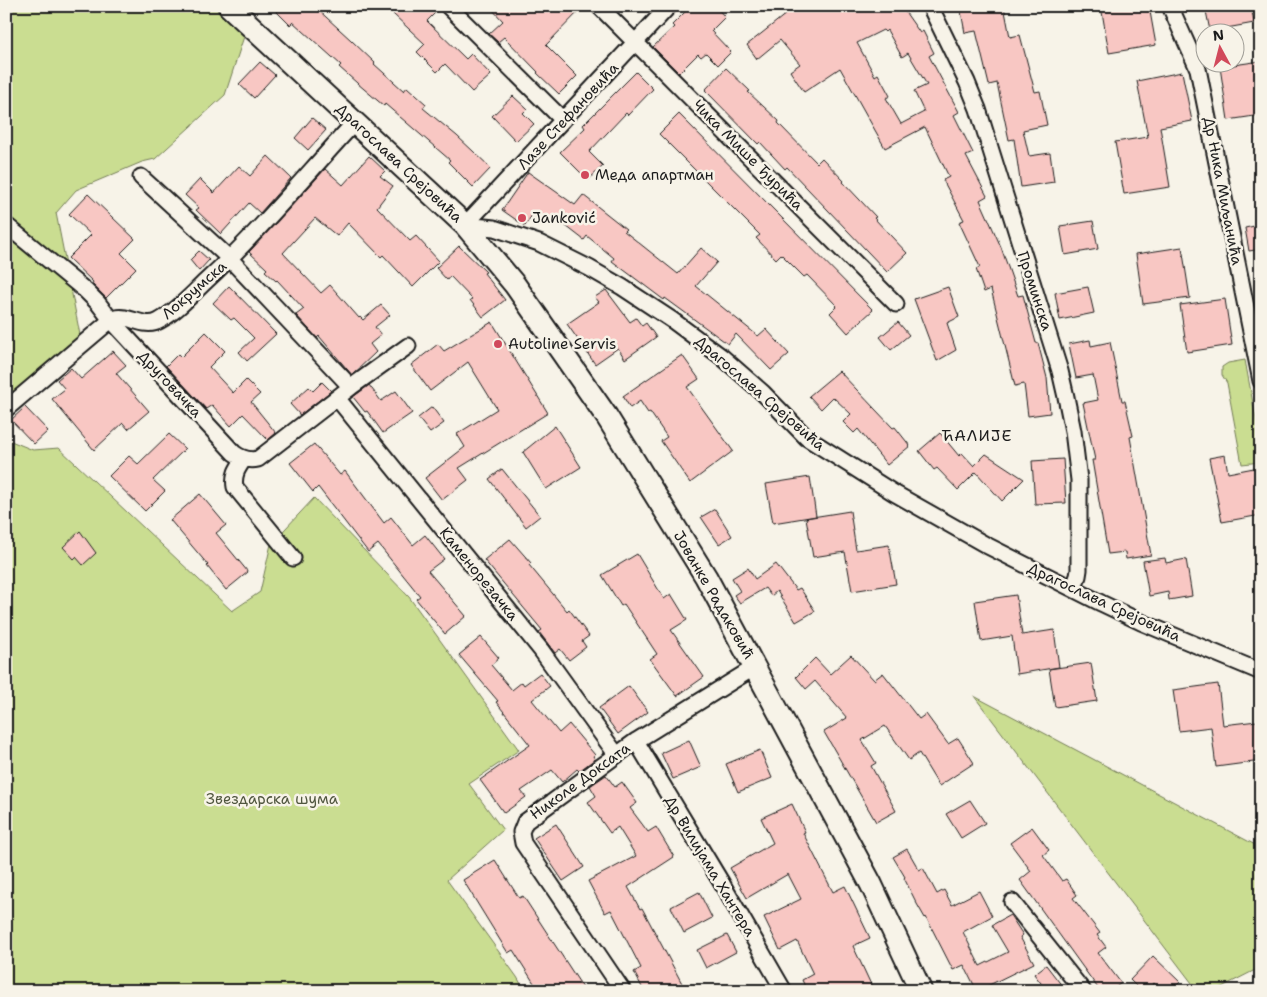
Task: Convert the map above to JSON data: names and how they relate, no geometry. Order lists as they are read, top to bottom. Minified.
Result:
{"streets":{"main road":["Драгослава Срејовића","Јованке Радаковић"],"street":["Лазе Стефановића","Чика Мише Ђурића","Др Ника Миљанића","Локрумска","Проминска","Друговачка","Каменорезачка","Николе Доксата","Др Вилијама Хантера"]},"crossings":[["Лазе Стефановића","Чика Мише Ђурића"],["Лазе Стефановића","Драгослава Срејовића"],["Лазе Стефановића","Јованке Радаковић"],["Драгослава Срејовића","Локрумска"],["Драгослава Срејовића","Проминска"],["Драгослава Срејовића","Јованке Радаковић"],["Локрумска","Друговачка"],["Каменорезачка","Николе Доксата"],["Јованке Радаковић","Николе Доксата"],["Николе Доксата","Др Вилијама Хантера"]],"districts":["ЋАЛИЈЕ"],"parks":["Звездарска шума"],"places":["Меда апартман","Janković","Autoline Servis"],"north":"top"}
